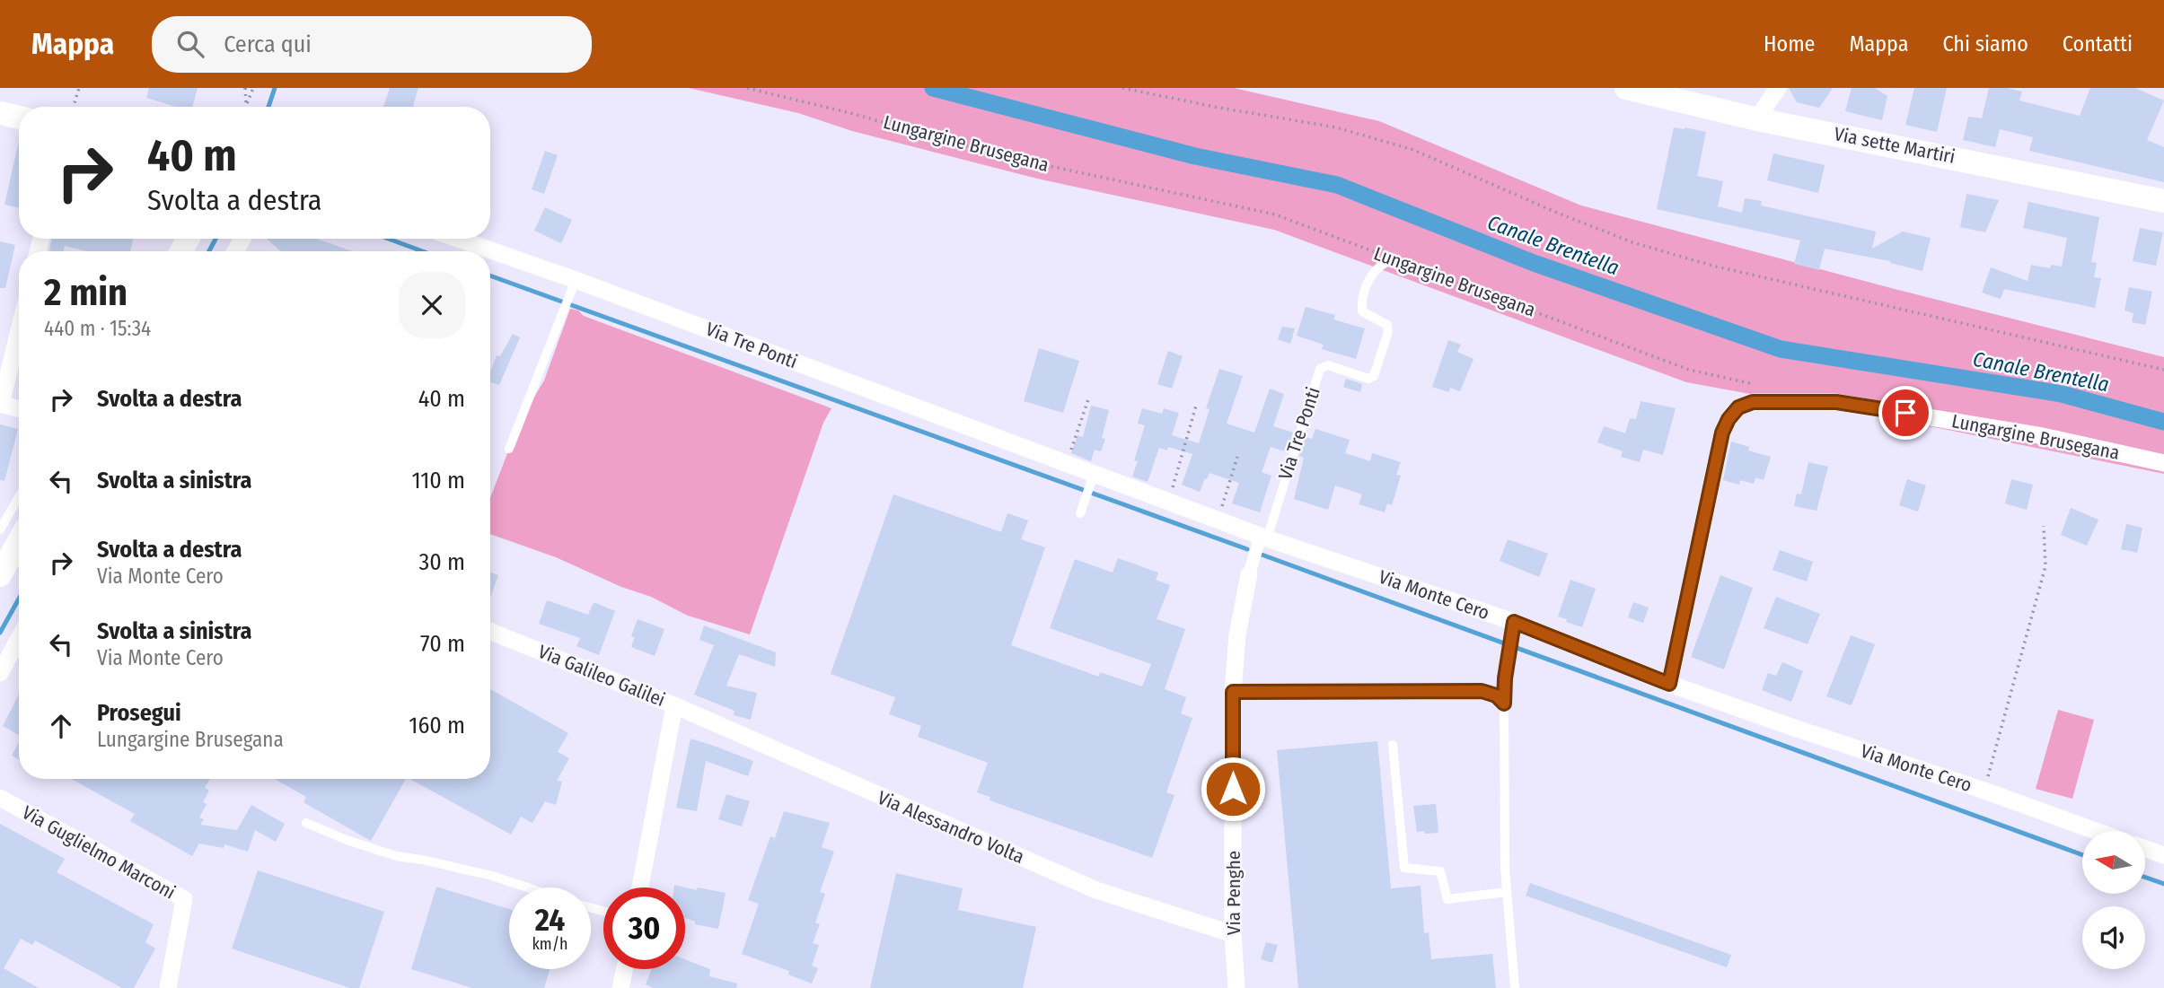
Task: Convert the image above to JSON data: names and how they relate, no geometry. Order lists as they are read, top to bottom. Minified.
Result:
{"streets":{"main road":["Via sette Martiri"],"street":["Lungargine Brusegana","Via Tre Ponti","Via Monte Cero","Via Galileo Galilei","Via Alessandro Volta","Via Guglielmo Marconi","Via Penghe"]},"crossings":[["Lungargine Brusegana","Via Tre Ponti"],["Lungargine Brusegana","Via Monte Cero"],["Via Tre Ponti","Via Monte Cero"],["Via Tre Ponti","Via Penghe"],["Via Monte Cero","Via Penghe"],["Via Galileo Galilei","Via Alessandro Volta"],["Via Alessandro Volta","Via Penghe"]],"water":["Canale Brentella"],"north":"left","page":{"header":"Mappa","search":"Cerca qui","nav":["Home","Mappa","Chi siamo","Contatti"],"turn":["40 m","Svolta a destra"],"heading":["2 min","440 m · 15:34"],"list":[{"name":"Svolta a destra","value":"40 m"},{"name":"Svolta a sinistra","value":"110 m"},{"name":"Svolta a destra","note":"Via Monte Cero","value":"30 m"},{"name":"Svolta a sinistra","note":"Via Monte Cero","value":"70 m"},{"name":"Prosegui","note":"Lungargine Brusegana","value":"160 m"}],"speed":"24 km/h","limit":"30"}}
